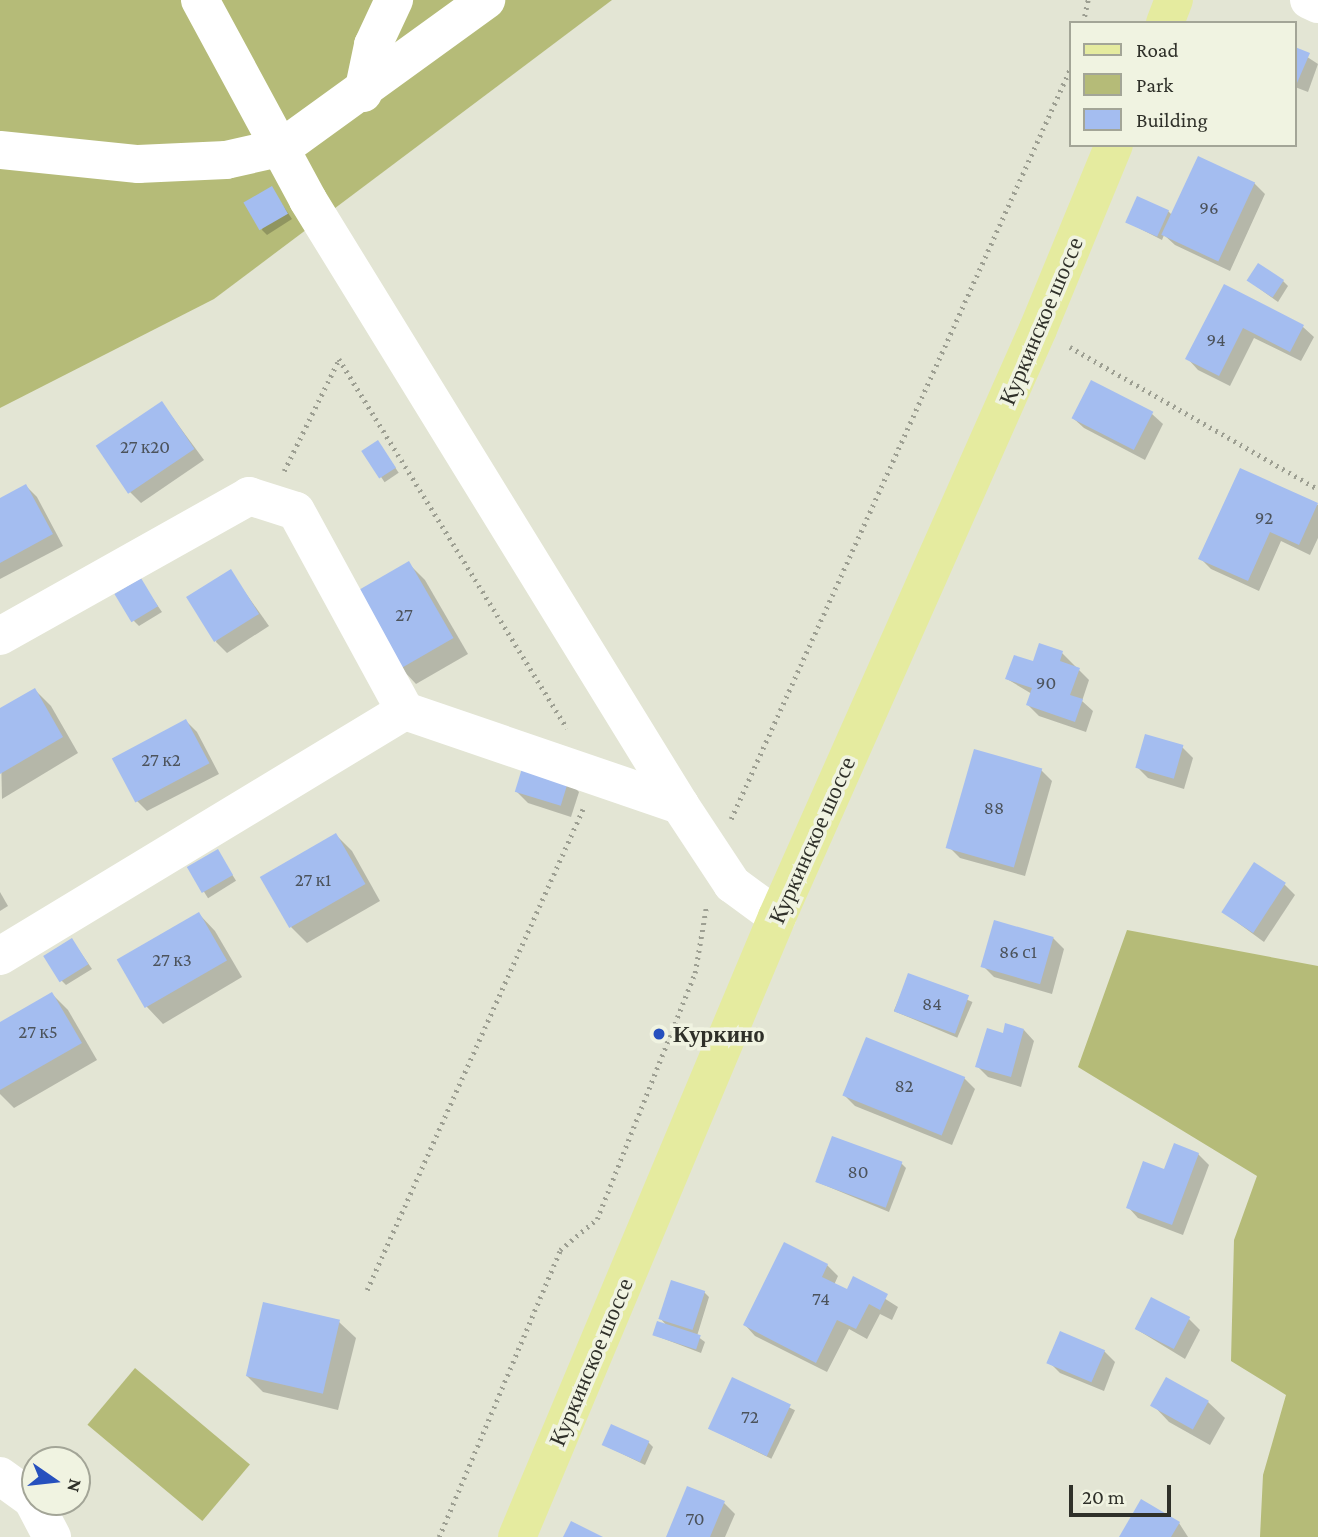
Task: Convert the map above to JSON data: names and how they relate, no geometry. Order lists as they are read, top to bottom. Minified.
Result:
{"streets":{"main road":["Куркинское шоссе"]},"places":["Куркино"],"house_numbers":["96","94","27 к20","92","27","90","27 к2","88","27 к1","86 с1","27 к3","84","27 к5","82","80","74","72","70"],"legend":["Road","Park","Building"],"scale_bar":"20 m","north":"right"}
